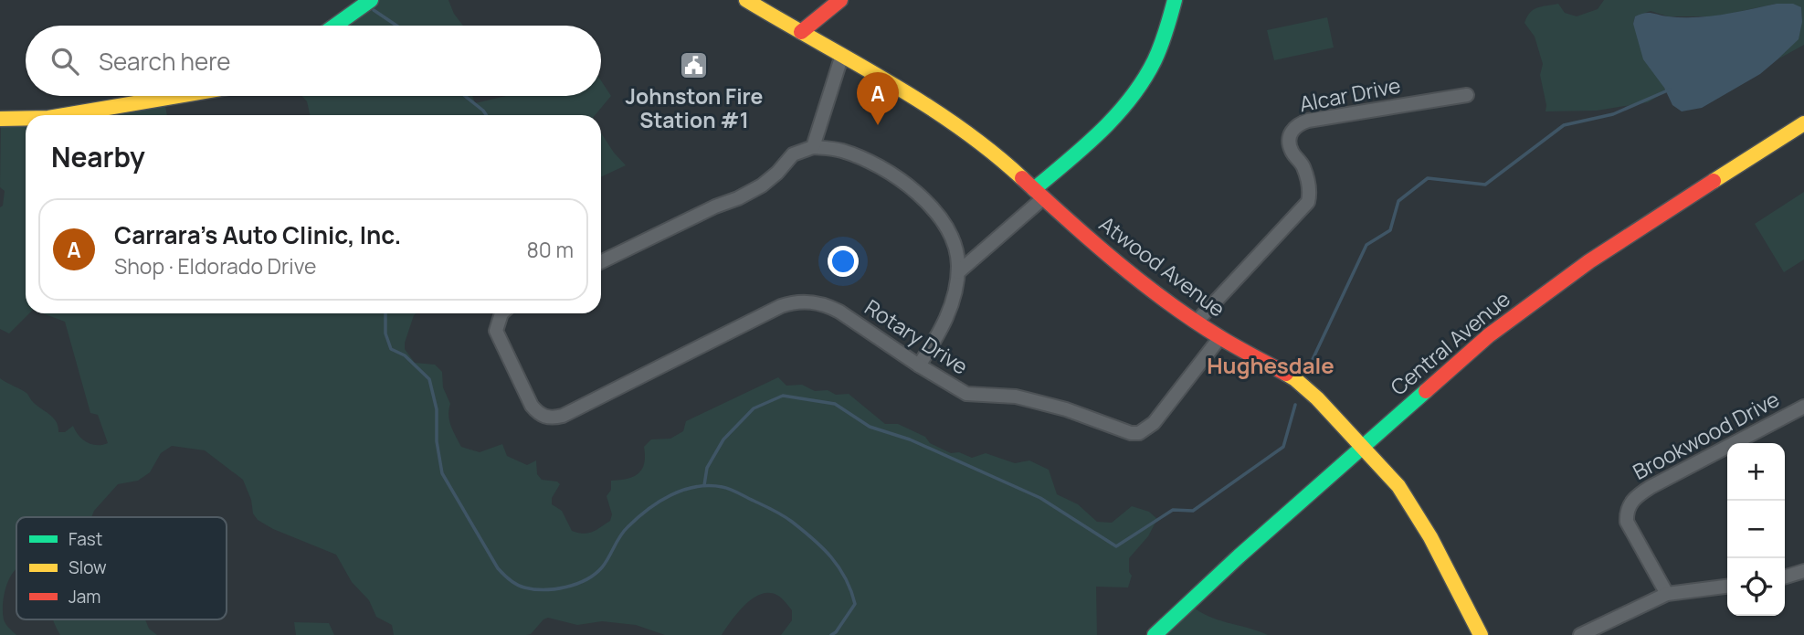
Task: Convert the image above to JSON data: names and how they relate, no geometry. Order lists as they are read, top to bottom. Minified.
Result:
{"streets":{"main road":["Atwood Avenue","Central Avenue"],"street":["Alcar Drive","Rotary Drive","Brookwood Drive"]},"crossings":[["Alcar Drive","Atwood Avenue"],["Atwood Avenue","Rotary Drive"],["Atwood Avenue","Central Avenue"]],"districts":["Hughesdale"],"places":{"public building":["Johnston Fire Station #1"]},"legend":["Fast","Slow","Jam"],"page":{"search":"Search here","pins":"A","heading":"Nearby","list":[{"mark":"A","name":"Carrara's Auto Clinic, Inc.","note":"Shop · Eldorado Drive","value":"80 m"}],"map_buttons":["+","−"]}}
